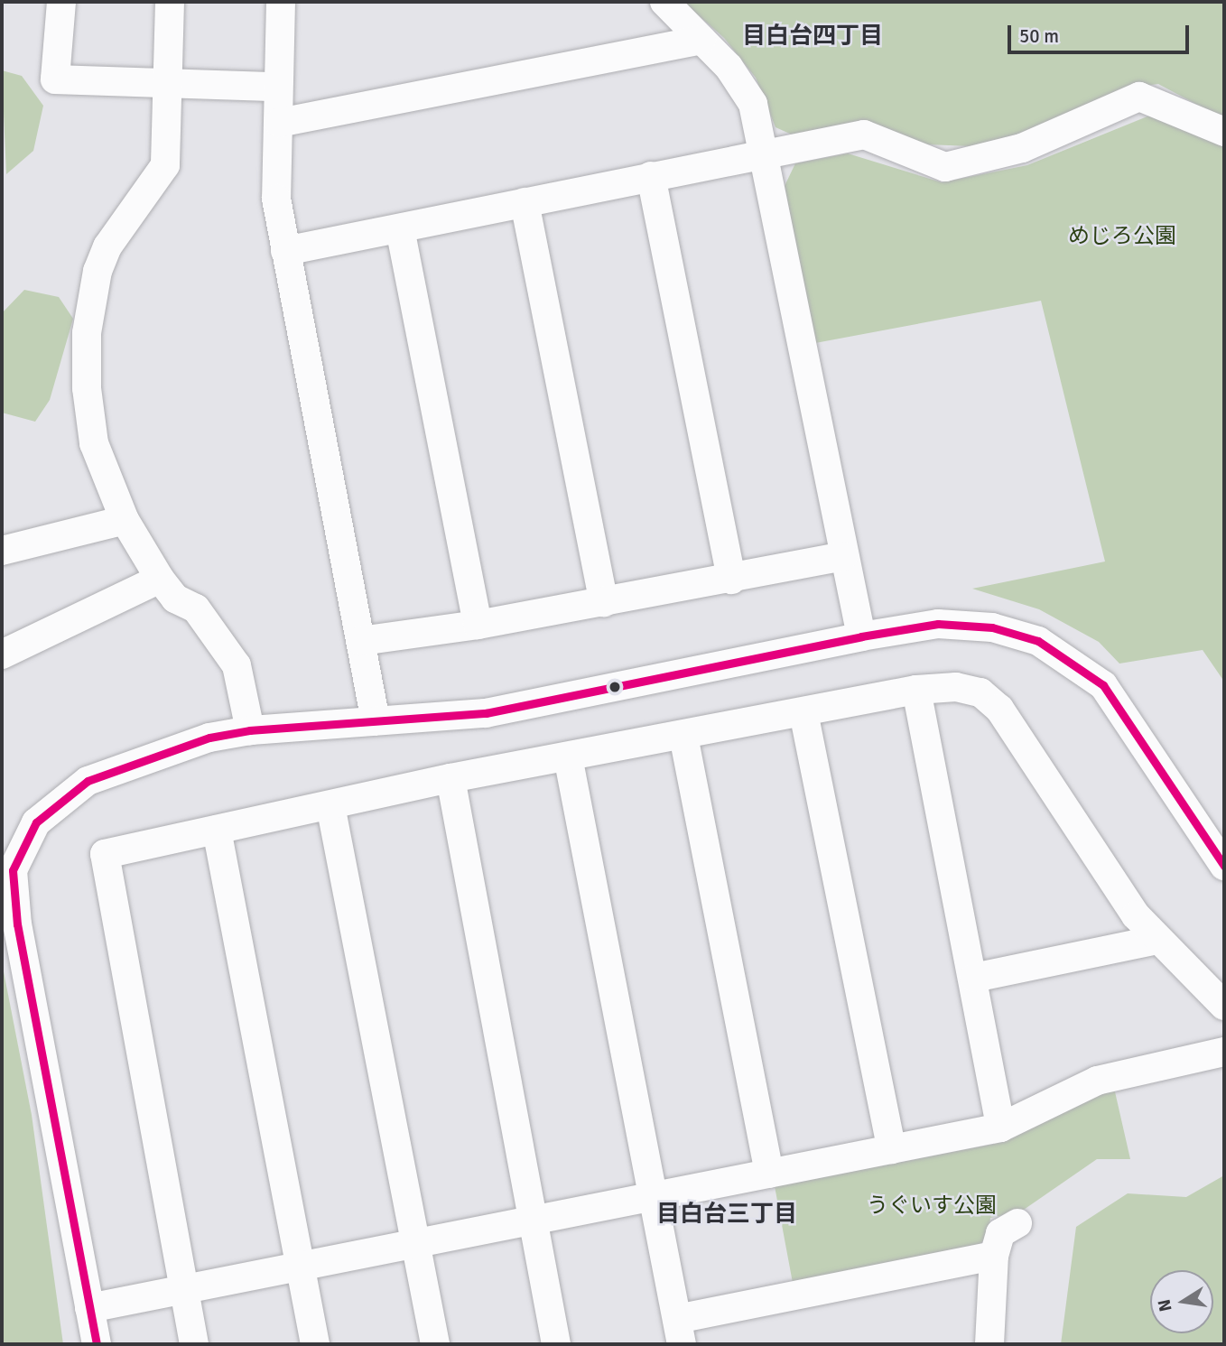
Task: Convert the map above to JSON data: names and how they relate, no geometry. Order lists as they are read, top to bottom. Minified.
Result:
{"districts":["目白台四丁目","目白台三丁目"],"parks":["めじろ公園","うぐいす公園"],"scale_bar":"50 m","north":"left"}
